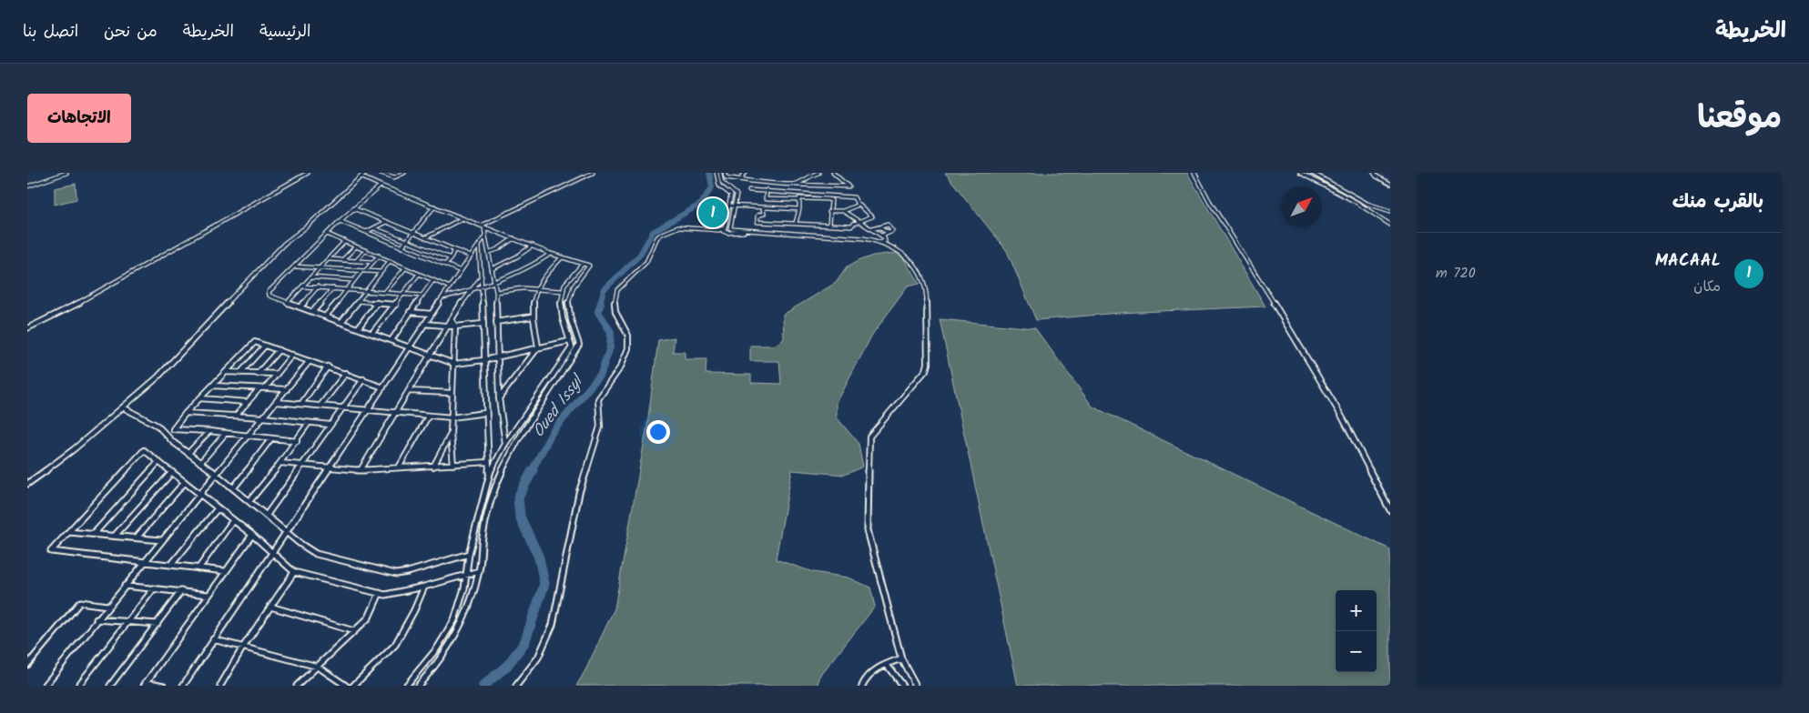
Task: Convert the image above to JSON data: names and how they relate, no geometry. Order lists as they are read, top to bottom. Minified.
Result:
{"water":["Oued Issyl"],"north":"top right","page":{"header":"الخريطة","nav":["الرئيسية","الخريطة","من نحن","اتصل بنا"],"title":"موقعنا","buttons":"الاتجاهات","heading":"بالقرب منك","pins":"1","list":[{"mark":"1","name":"MACAAL","note":"مكان","value":"720 m"}],"map_buttons":["+","−"]}}
